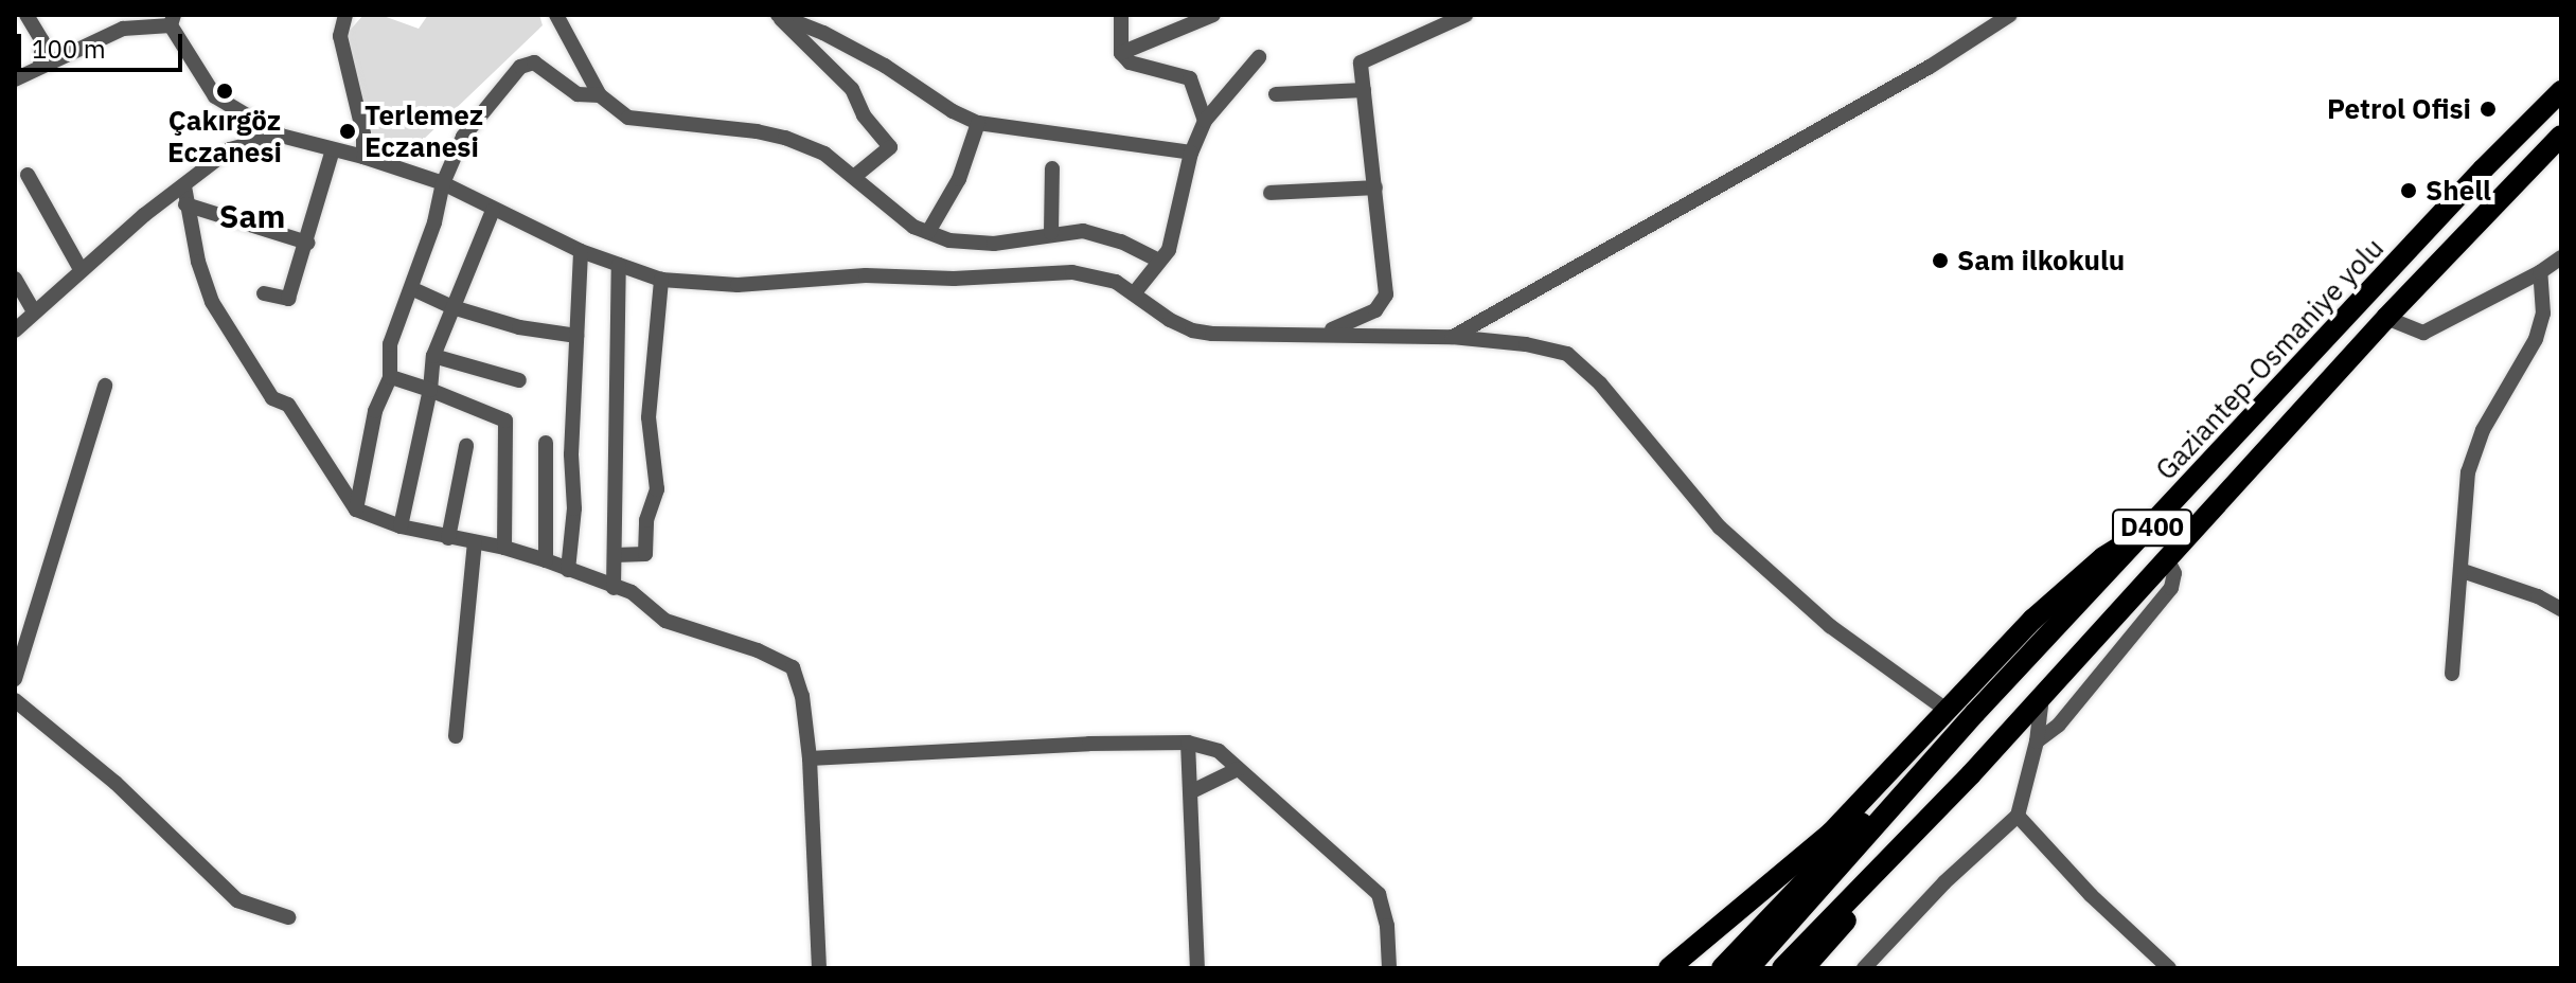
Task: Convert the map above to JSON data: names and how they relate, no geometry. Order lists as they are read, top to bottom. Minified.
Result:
{"streets":{"highway":["Gaziantep-Osmaniye yolu","D400"]},"crossings":[["Gaziantep-Osmaniye yolu","D400"]],"districts":["Sam"],"places":["Çakırgöz Eczanesi","Petrol Ofisi","Terlemez Eczanesi","Shell","Sam ilkokulu"],"scale_bar":"100 m"}
